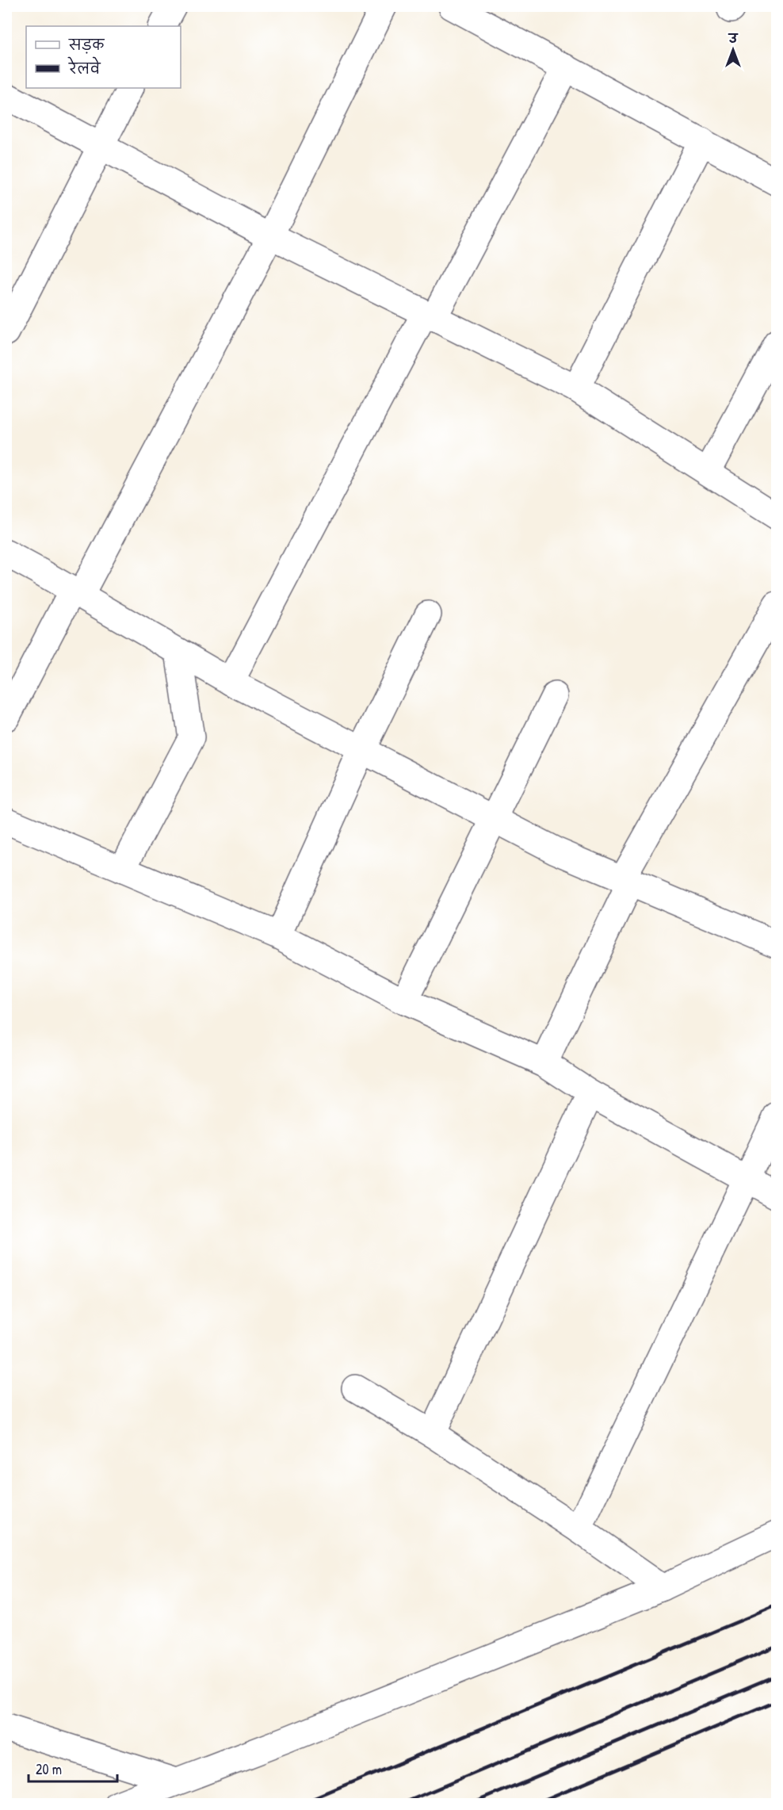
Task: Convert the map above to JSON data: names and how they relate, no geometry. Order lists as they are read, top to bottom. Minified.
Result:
{"legend":["सड़क","रेलवे"],"scale_bar":"20 m","north":"top"}
